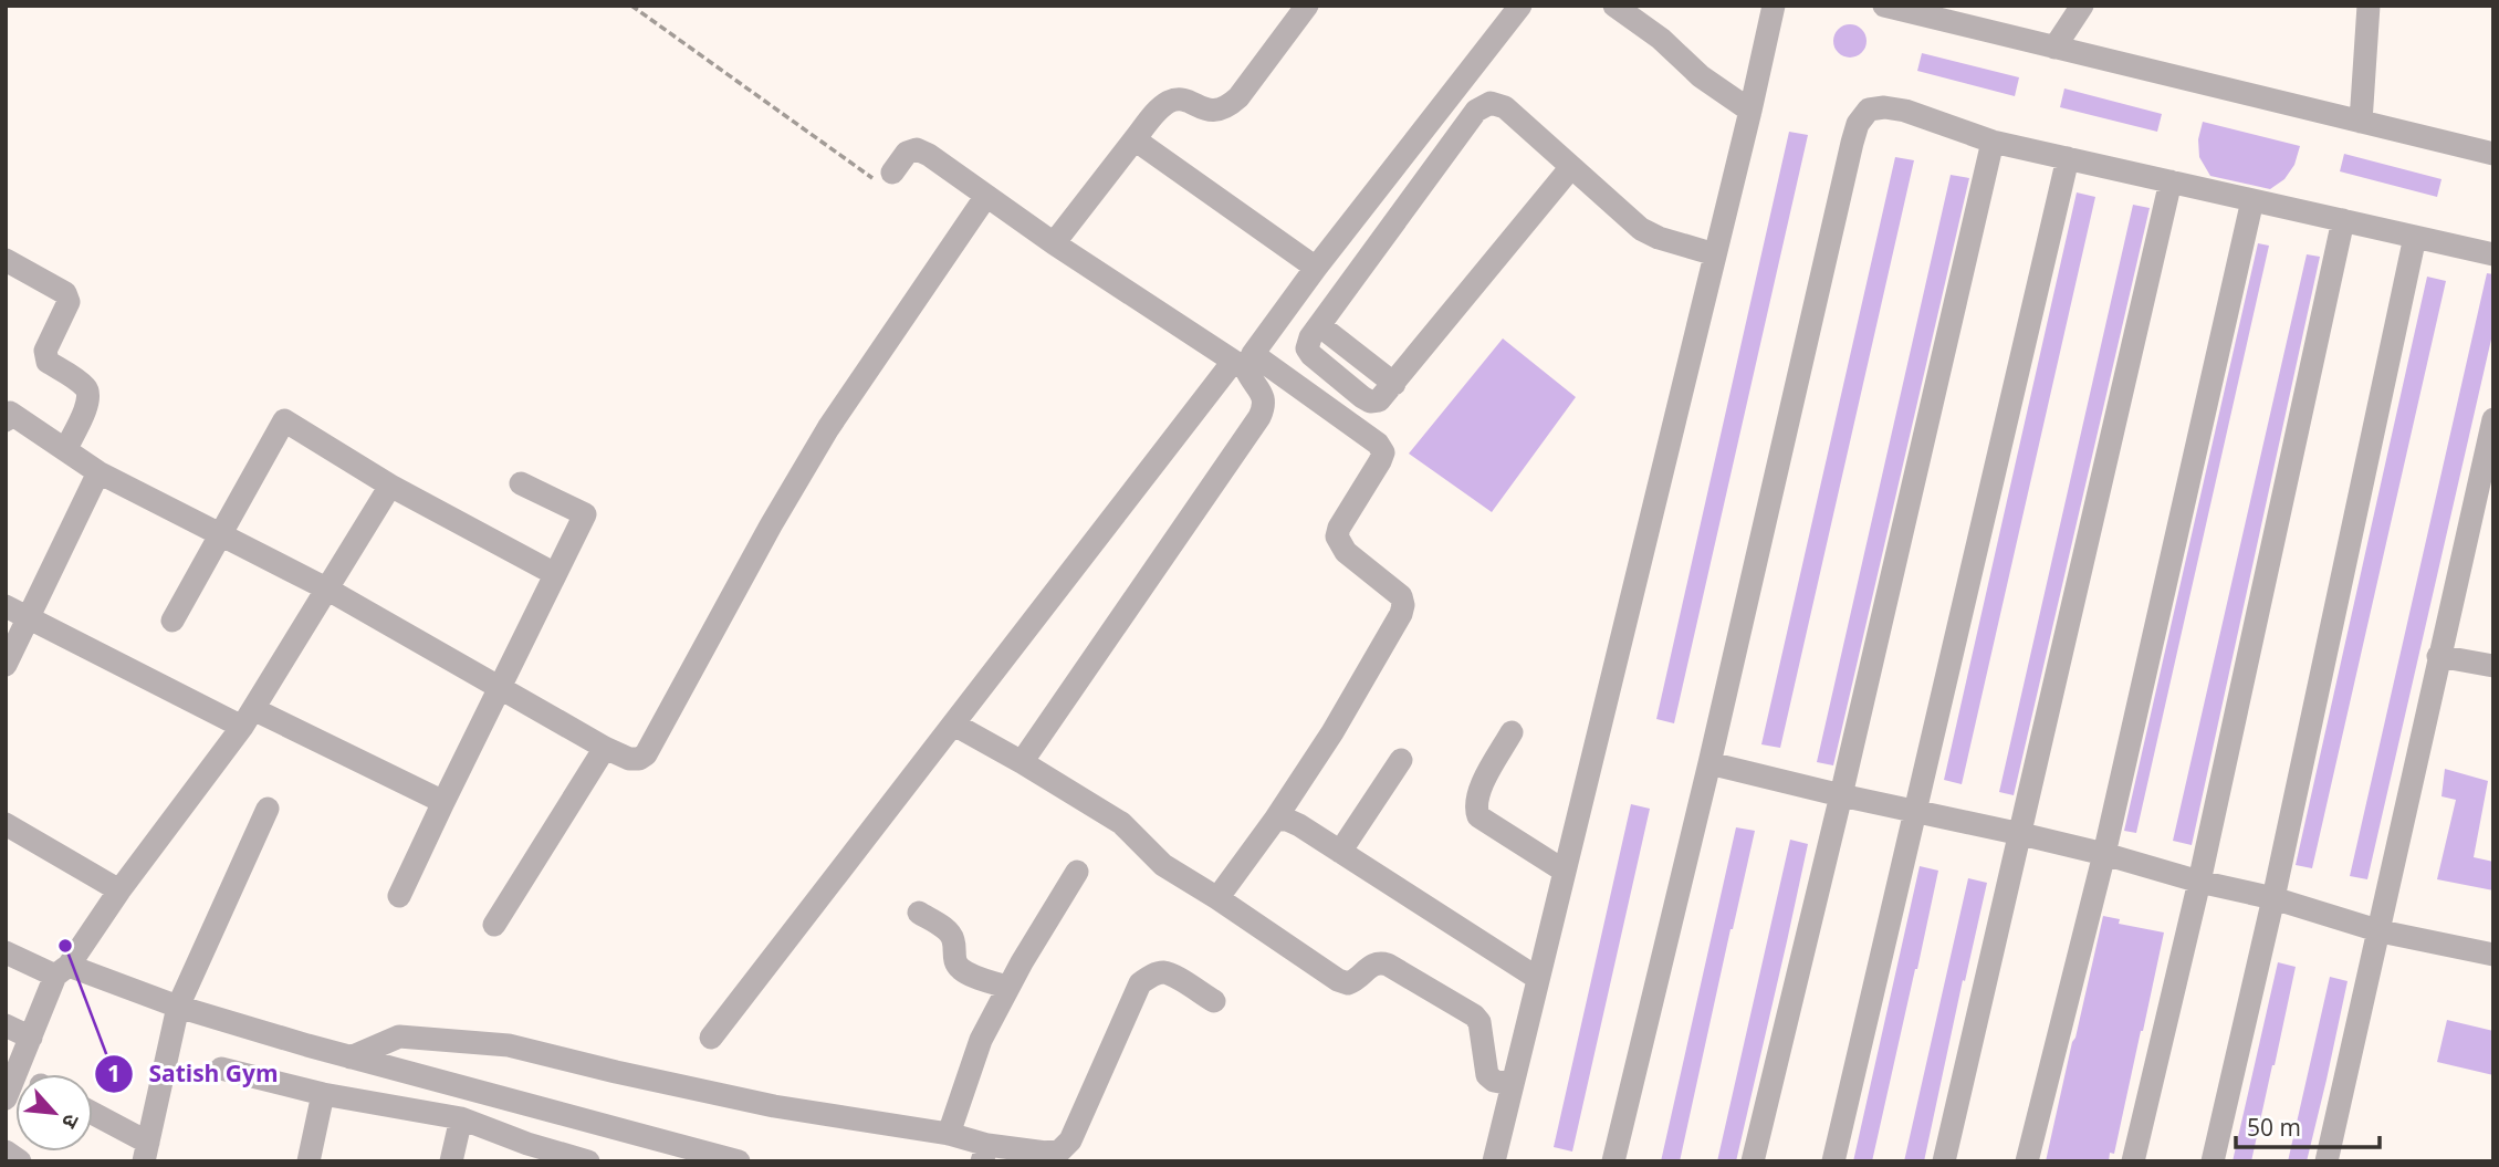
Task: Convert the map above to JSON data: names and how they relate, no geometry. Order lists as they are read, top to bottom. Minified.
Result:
{"places":["Satish Gym"],"scale_bar":"50 m","north":"bottom right"}
